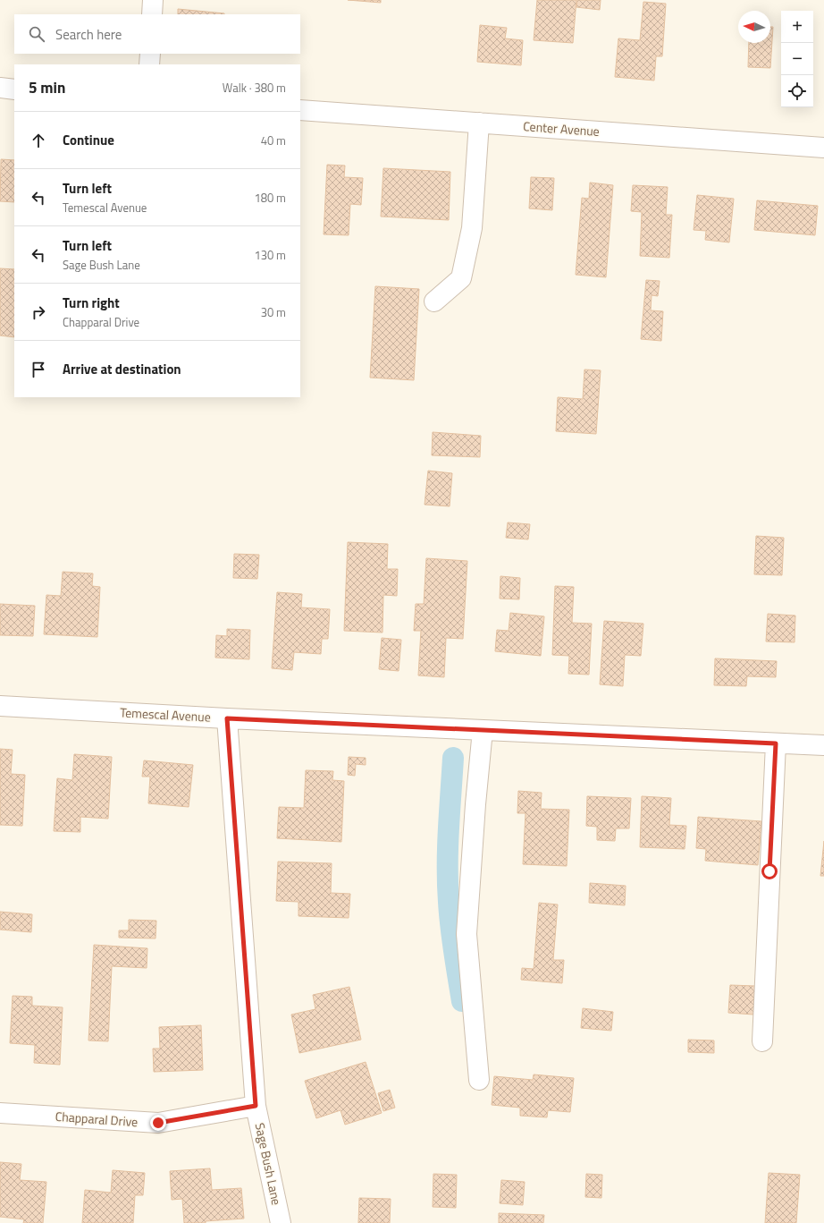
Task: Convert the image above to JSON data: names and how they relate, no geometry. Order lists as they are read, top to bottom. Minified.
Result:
{"streets":{"street":["Center Avenue","Temescal Avenue","Chapparal Drive","Sage Bush Lane"]},"crossings":[["Temescal Avenue","Sage Bush Lane"],["Chapparal Drive","Sage Bush Lane"]],"north":"left","page":{"map_buttons":["+","−"],"search":"Search here","heading":["5 min","Walk · 380 m"],"list":[["Continue","40 m"],["Turn left","Temescal Avenue","180 m"],["Turn left","Sage Bush Lane","130 m"],["Turn right","Chapparal Drive","30 m"],"Arrive at destination"]}}
